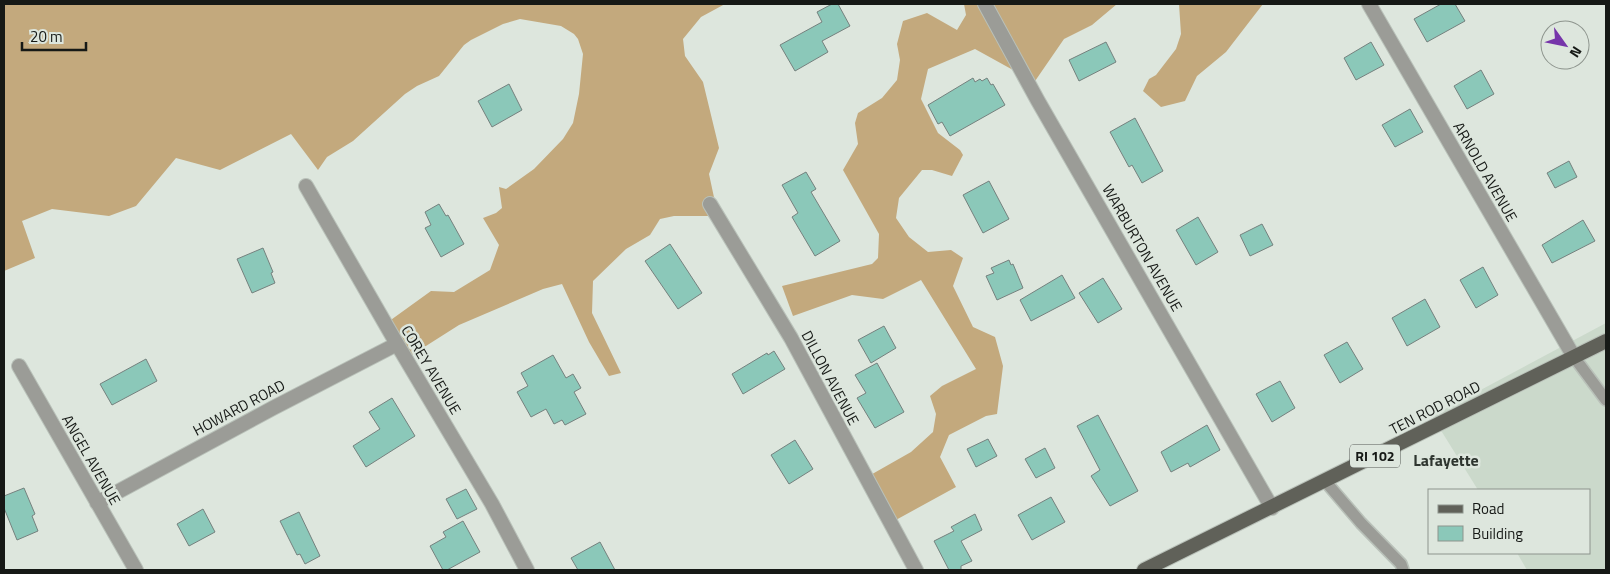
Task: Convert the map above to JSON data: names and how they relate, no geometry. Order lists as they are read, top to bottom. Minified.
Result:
{"streets":{"main road":["TEN ROD ROAD","RI 102"],"street":["ARNOLD AVENUE","WARBURTON AVENUE","COREY AVENUE","DILLON AVENUE","HOWARD ROAD","ANGEL AVENUE"]},"crossings":[["ARNOLD AVENUE","TEN ROD ROAD"],["WARBURTON AVENUE","TEN ROD ROAD"],["COREY AVENUE","HOWARD ROAD"],["HOWARD ROAD","ANGEL AVENUE"]],"districts":["Lafayette"],"legend":["Road","Building"],"scale_bar":"20 m","north":"bottom right"}
